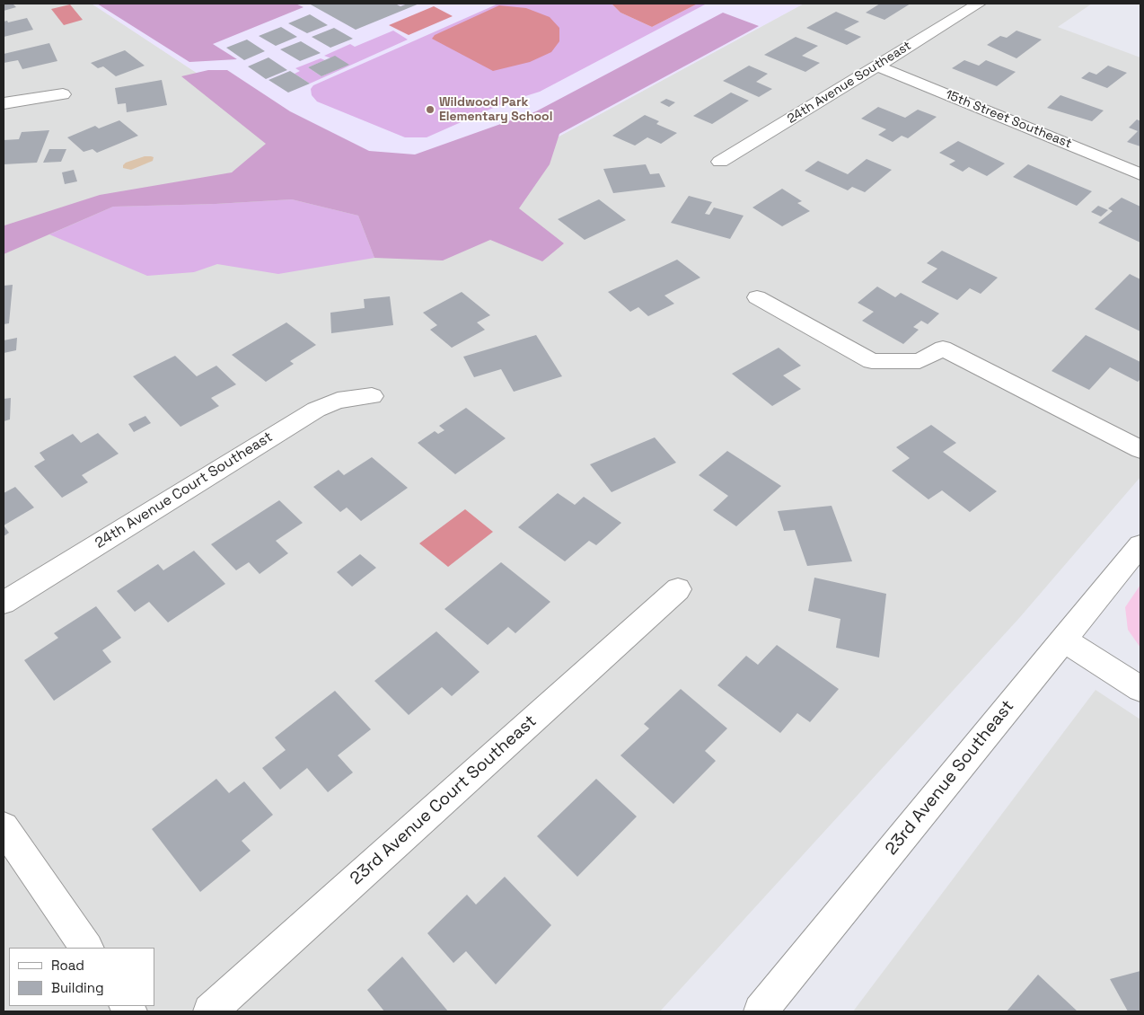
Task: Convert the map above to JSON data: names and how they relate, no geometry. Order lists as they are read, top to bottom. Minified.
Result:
{"streets":{"street":["24th Avenue Southeast","15th Street Southeast","24th Avenue Court Southeast","23rd Avenue Southeast","23rd Avenue Court Southeast"]},"crossings":[["24th Avenue Southeast","15th Street Southeast"]],"places":["Wildwood Park Elementary School"],"legend":["Road","Building"]}
